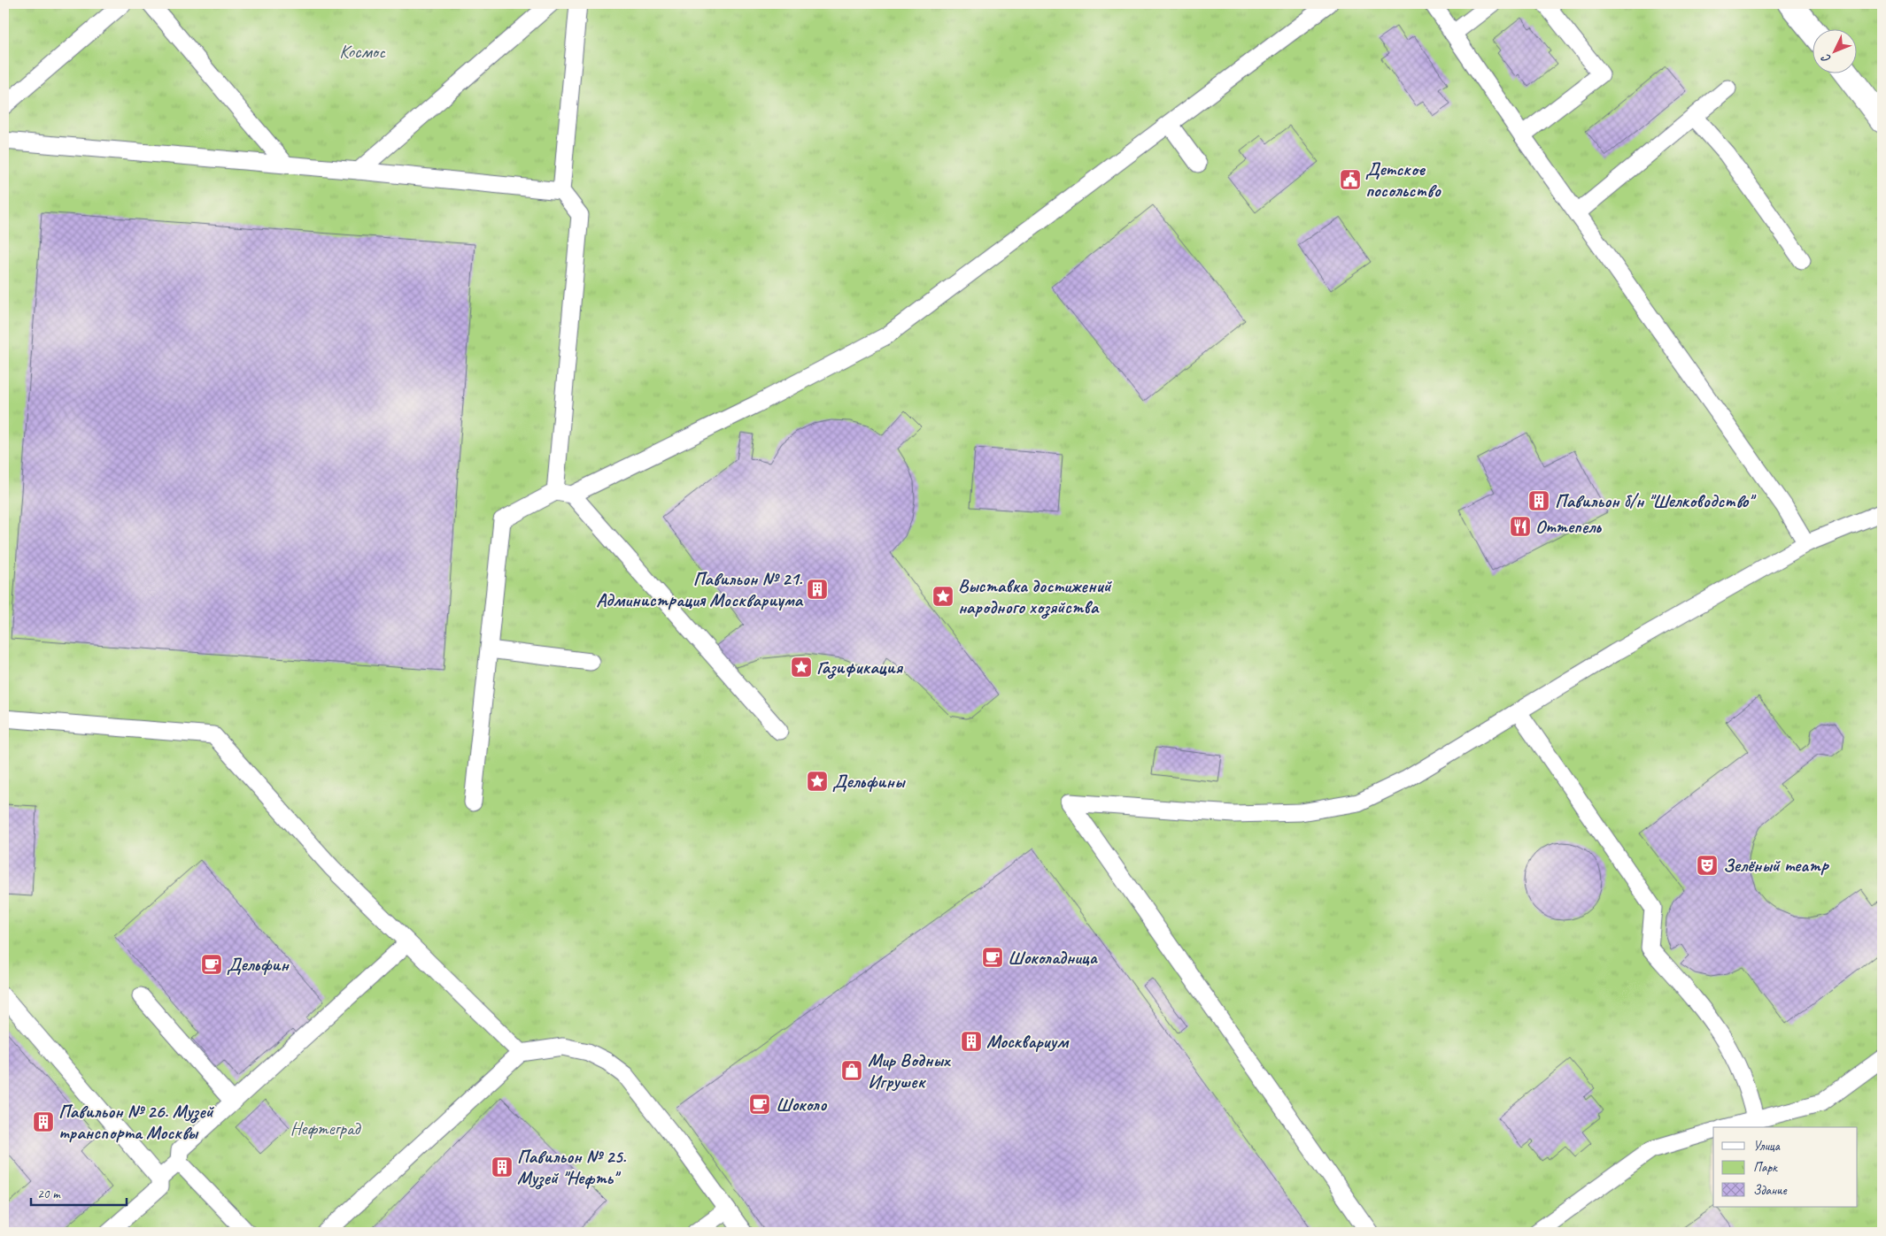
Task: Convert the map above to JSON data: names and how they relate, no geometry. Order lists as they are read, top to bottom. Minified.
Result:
{"parks":["Космос","Нефтеград"],"places":{"public building":["Детское посольство"],"building":["Павильон б/н \"Шелководство\"","Павильон № 21. Администрация Москвариума","Москвариум","Павильон № 26. Музей транспорта Москвы","Павильон № 25. Музей \"Нефть\""],"restaurant":["Оттепель"],"place":["Выставка достижений народного хозяйства","Газификация","Дельфины"],"theatre":["Зелёный театр"],"cafe":["Шоколадница","Дельфин","Шоколо"],"shop":["Мир Водных Игрушек"]},"legend":["Улица","Парк","Здание"],"scale_bar":"20 m","north":"bottom left"}
